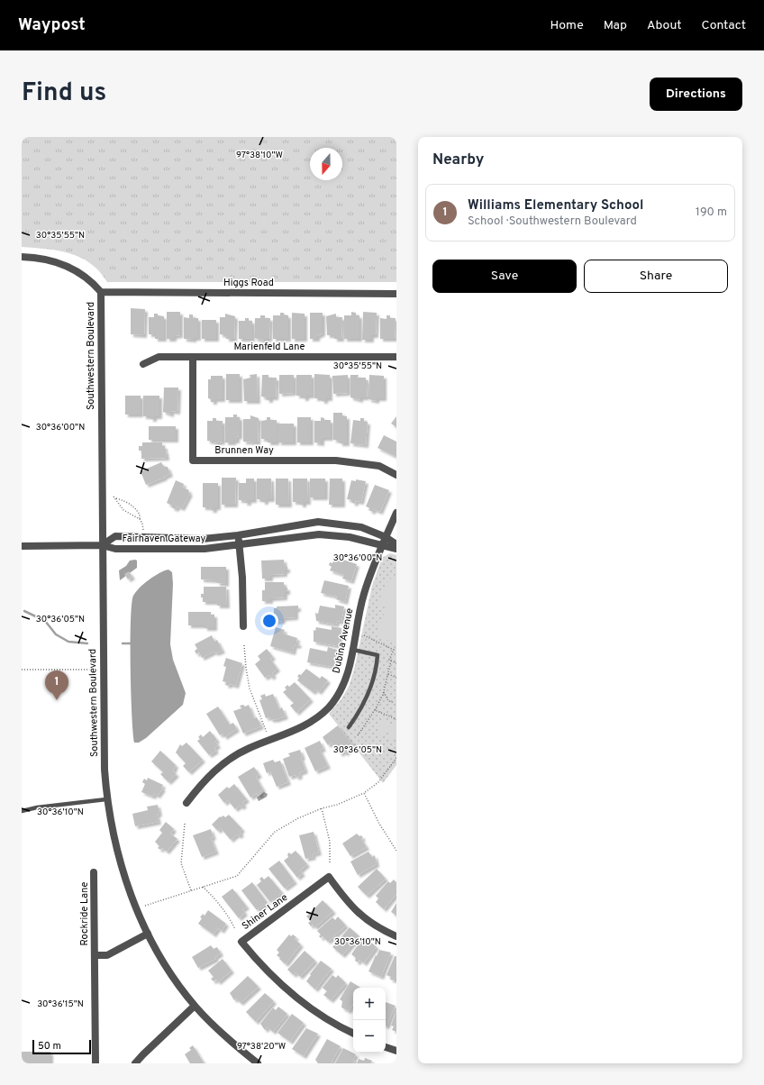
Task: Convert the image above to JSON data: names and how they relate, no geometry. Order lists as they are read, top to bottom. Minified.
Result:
{"streets":{"street":["Higgs Road","Marienfeld Lane","Southwestern Boulevard","Brunnen Way","Fairhaven Gateway","Dubina Avenue","Shiner Lane","Rockride Lane"]},"crossings":[["Higgs Road","Southwestern Boulevard"],["Marienfeld Lane","Brunnen Way"],["Southwestern Boulevard","Fairhaven Gateway"],["Southwestern Boulevard","Rockride Lane"],["Fairhaven Gateway","Dubina Avenue"]],"scale_bar":"50 m","north":"bottom","page":{"header":"Waypost","nav":["Home","Map","About","Contact"],"title":"Find us","buttons":["Directions",["Save","Share"]],"heading":"Nearby","list":[{"mark":"1","name":"Williams Elementary School","note":"School · Southwestern Boulevard","value":"190 m"}],"pins":"1","map_buttons":["+","−"],"scale":"50 m"},"coordinates":["97°38'10\"W","30°35'55\"N","30°36'00\"N","30°36'05\"N","30°36'10\"N","30°36'15\"N","97°38'20\"W"]}
